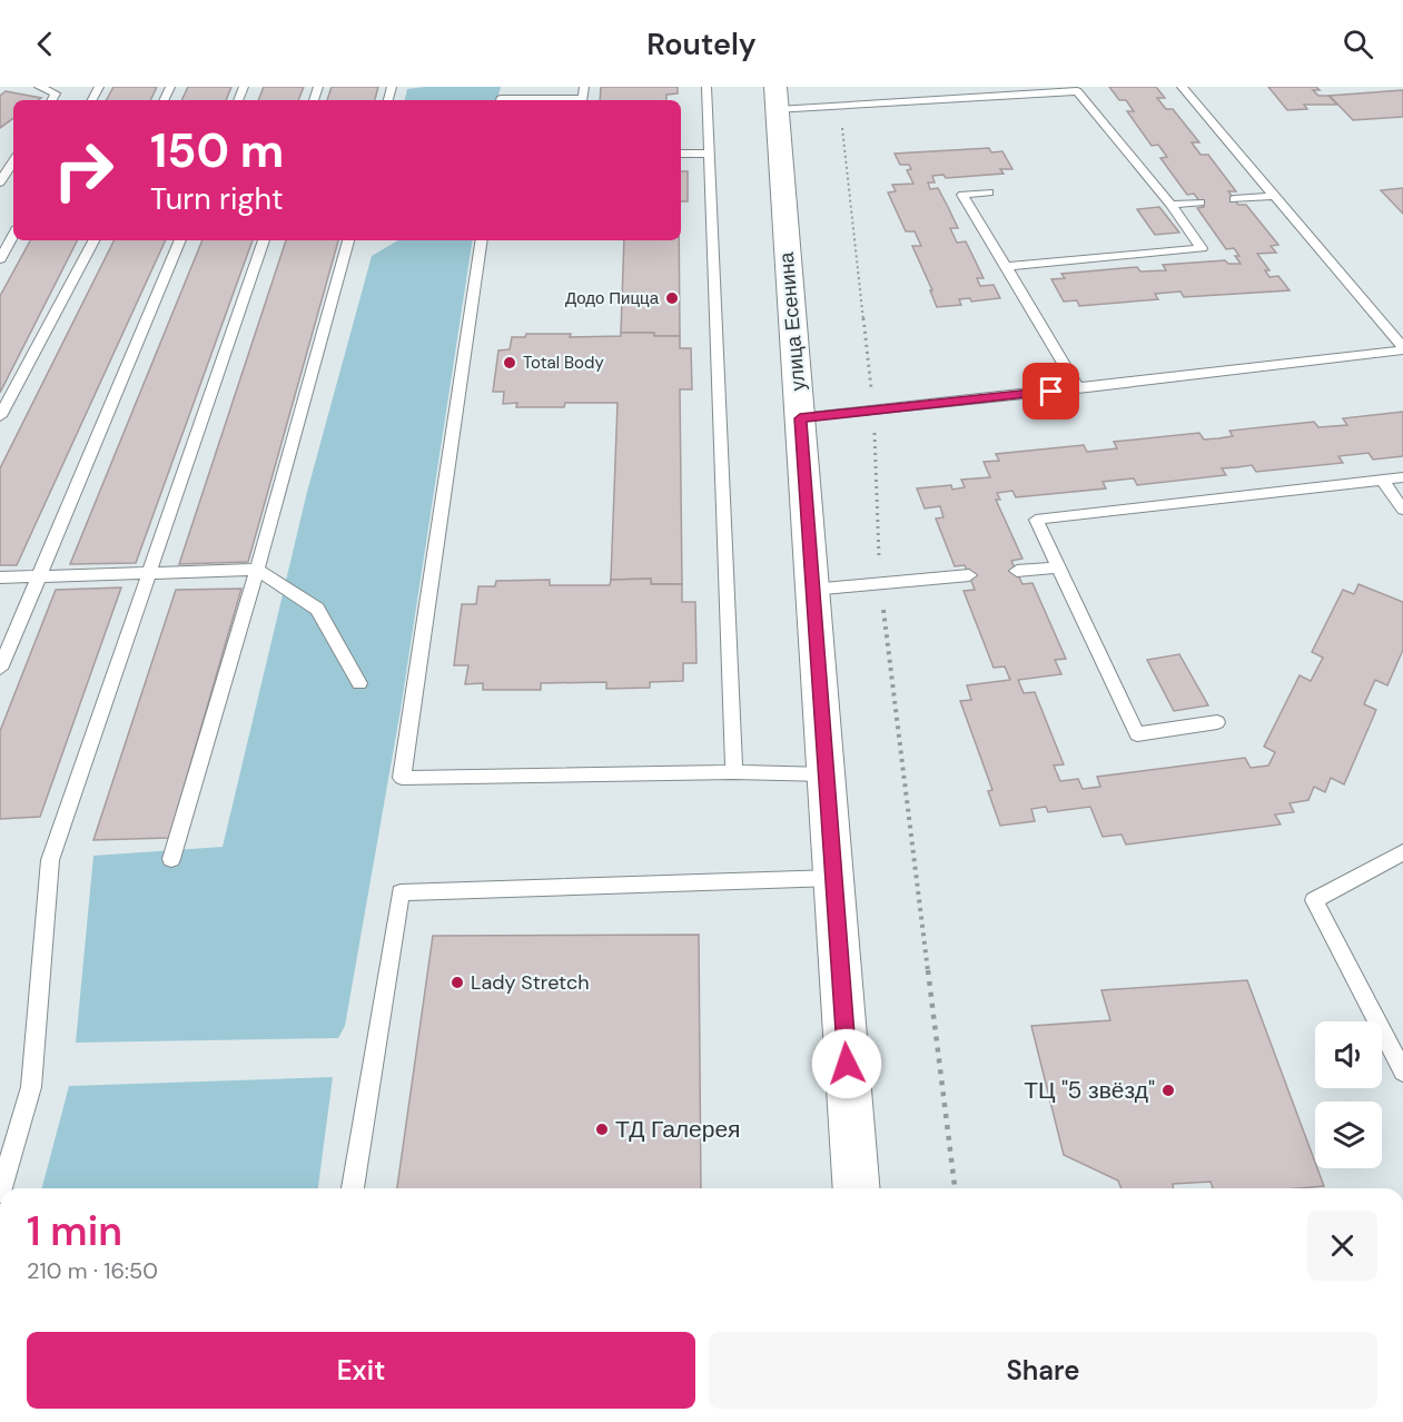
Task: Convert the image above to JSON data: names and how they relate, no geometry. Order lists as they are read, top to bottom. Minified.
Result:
{"streets":{"street":["улица Есенина"]},"places":["Додо Пицца","Total Body","Lady Stretch","ТЦ \"5 звёзд\"","ТД Галерея"],"page":{"header":"Routely","turn":["150 m","Turn right"],"heading":["1 min","210 m · 16:50"],"buttons":["Exit","Share"]}}
